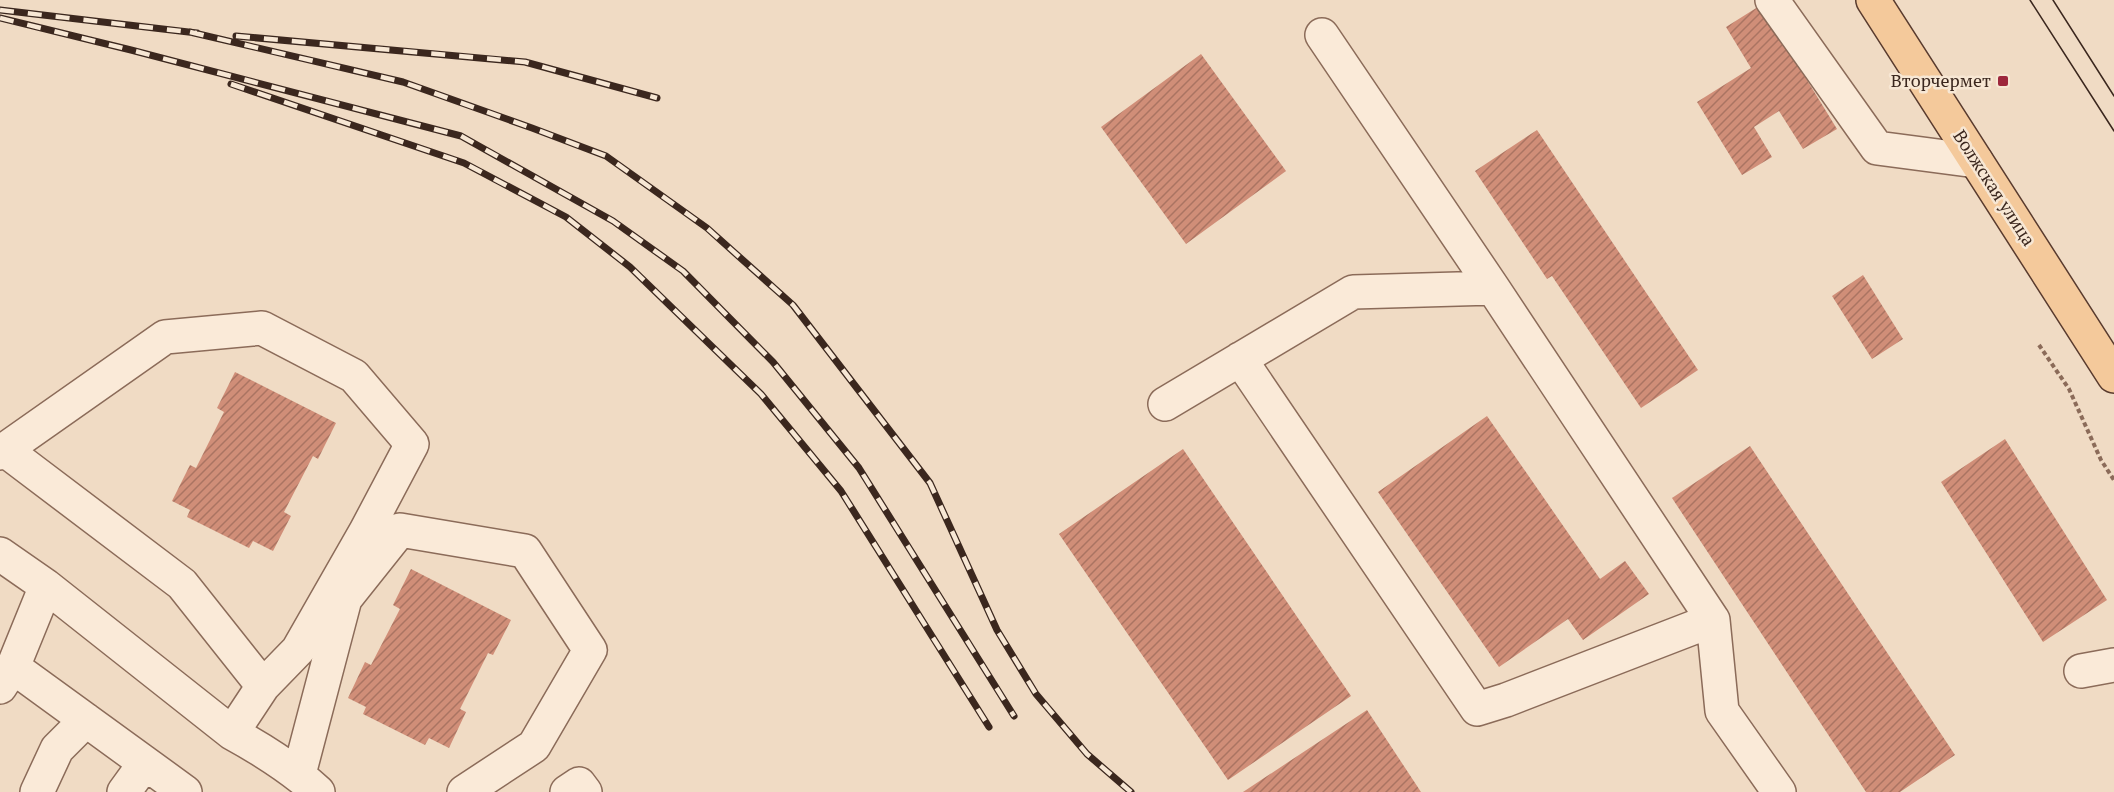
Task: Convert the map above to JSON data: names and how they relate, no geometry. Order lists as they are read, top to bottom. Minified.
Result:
{"streets":{"main road":["Волжская улица"]},"places":{"transit":["Вторчермет"]}}
